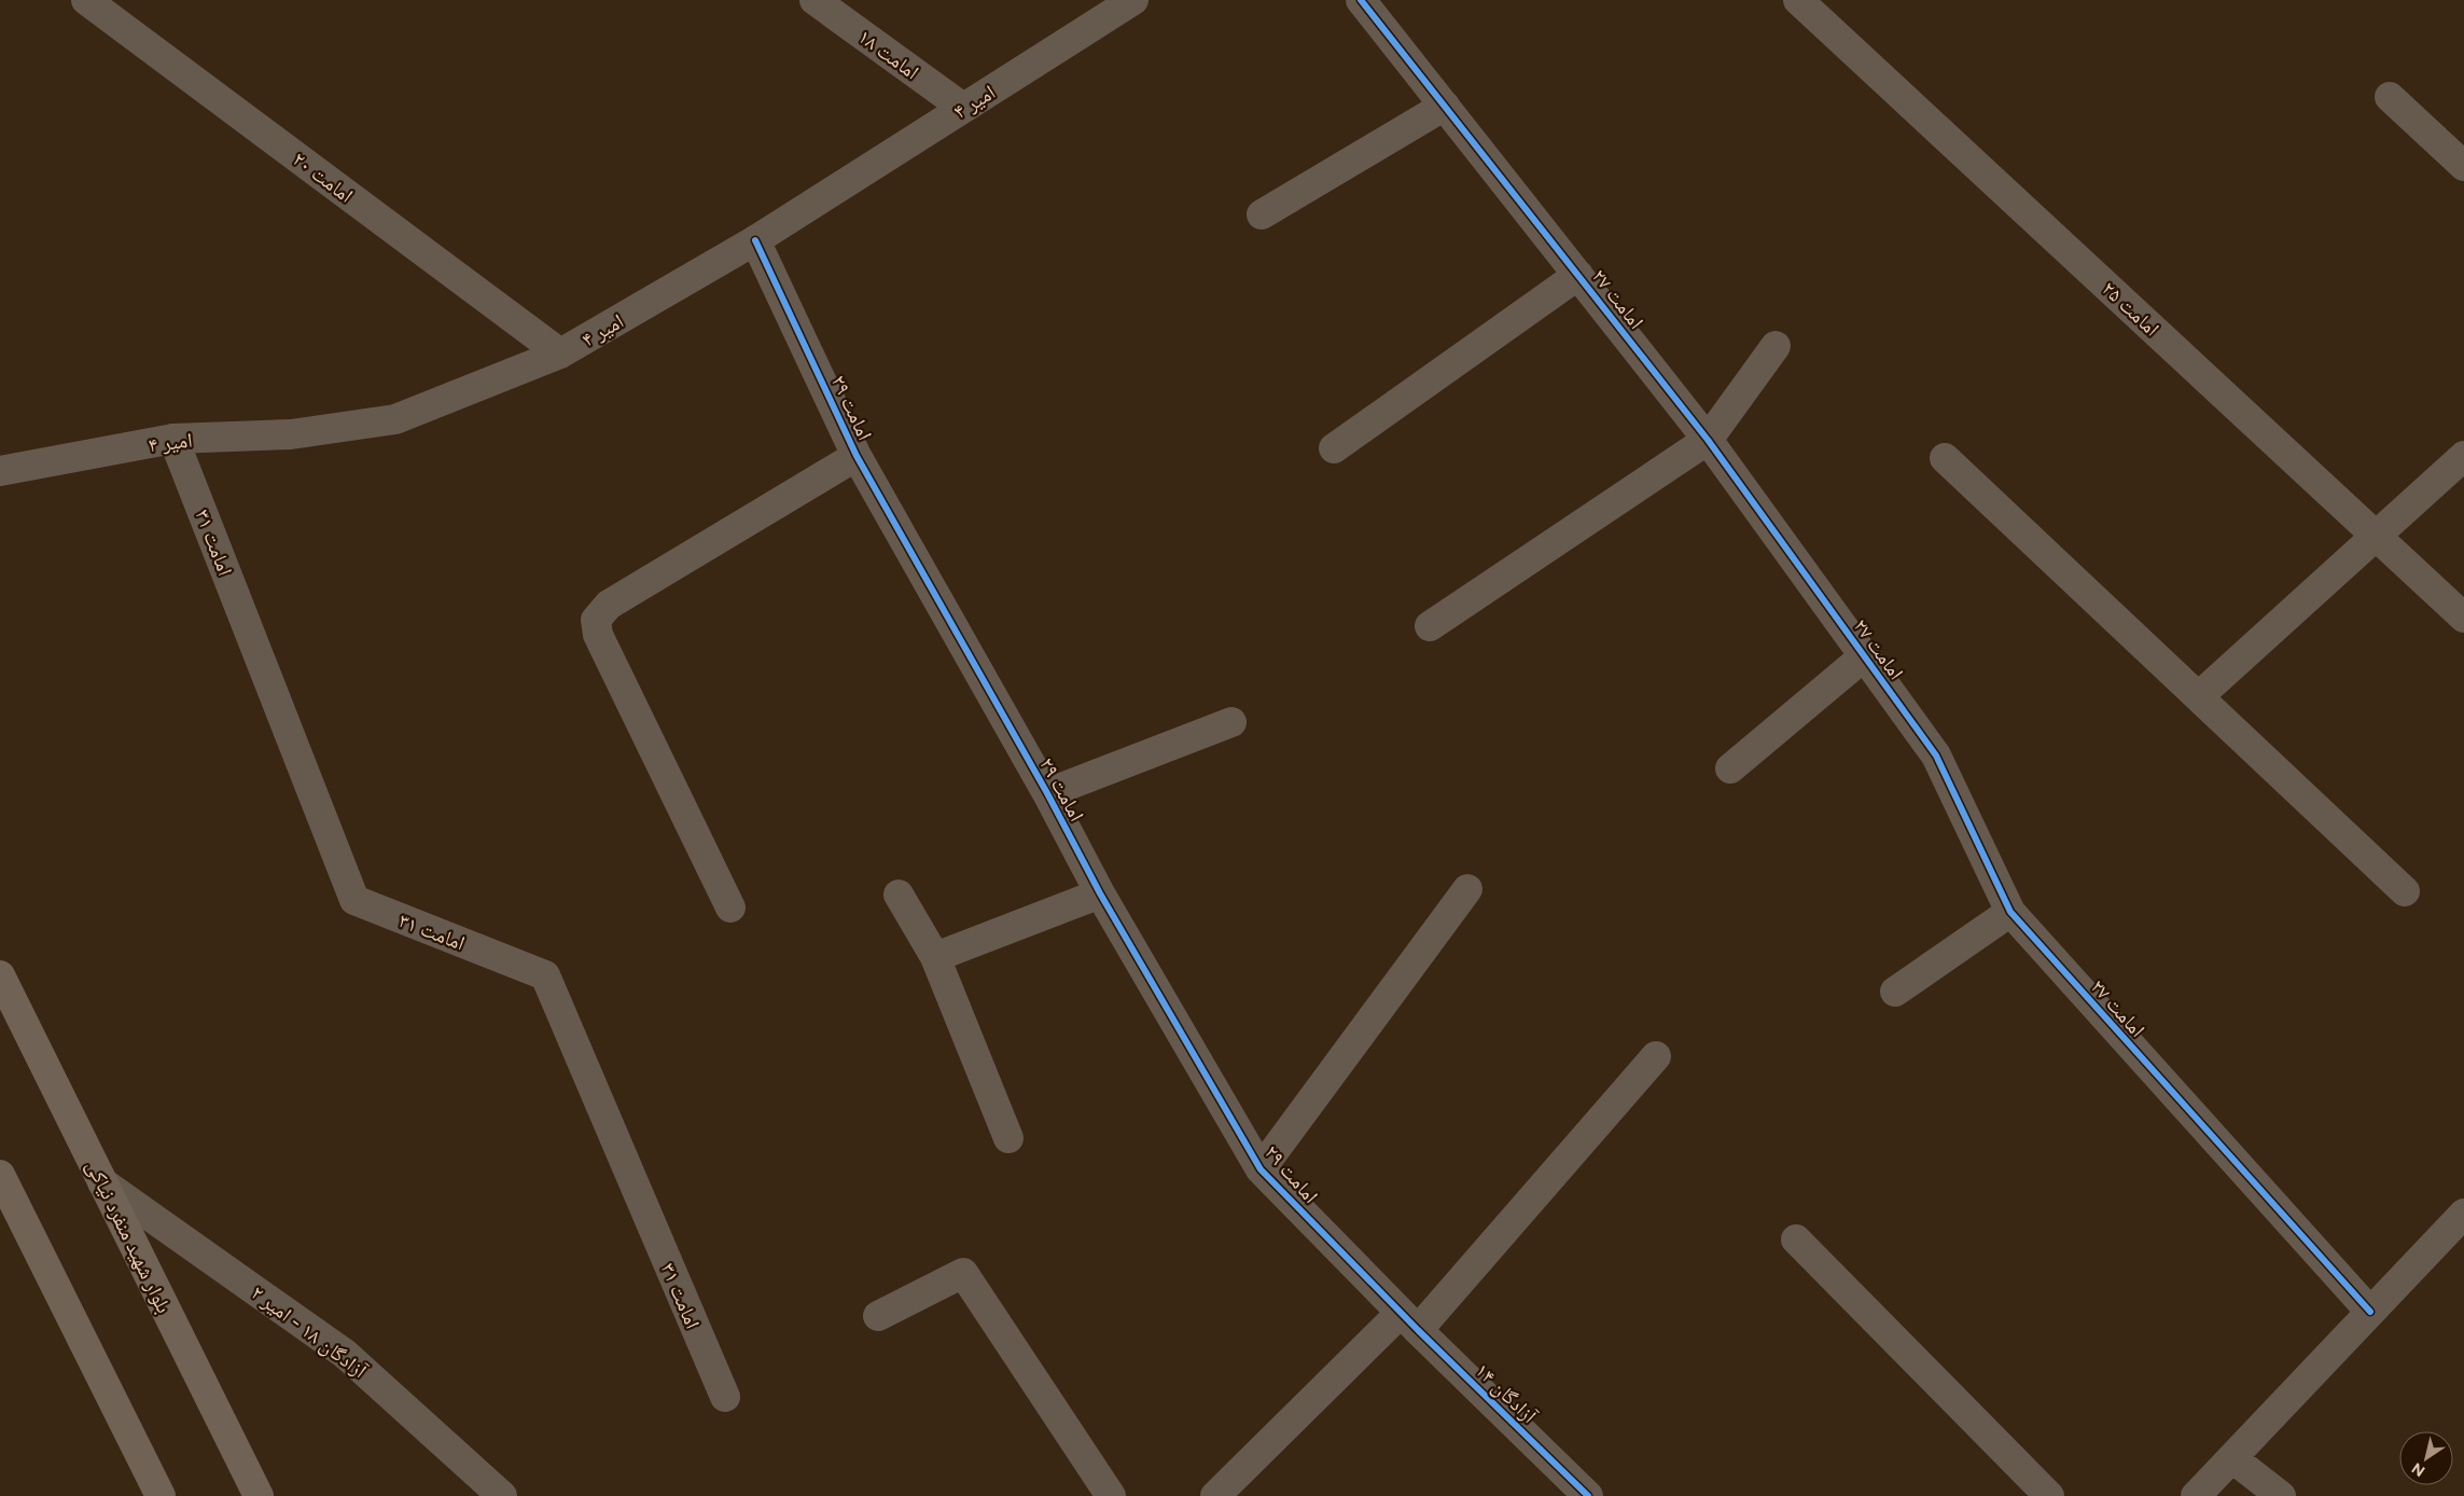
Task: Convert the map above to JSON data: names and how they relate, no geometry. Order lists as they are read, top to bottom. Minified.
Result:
{"streets":{"main road":["بلوار شهید منفرد نیاکی"],"street":["امامت ۱۸","امیر ۴","امامت ۲۰","امامت ۲۷","امامت ۲۵","امامت ۲۹","امامت ۳۱","آزادگان ۱۸ - امیر ۲","آزادگان ۱۴"]},"crossings":[["امامت ۱۸","امیر ۴"],["امیر ۴","امامت ۲۰"],["امیر ۴","امامت ۲۹"],["امیر ۴","امامت ۳۱"],["امامت ۲۹","آزادگان ۱۴"],["بلوار شهید منفرد نیاکی","آزادگان ۱۸ - امیر ۲"]],"north":"bottom left"}
